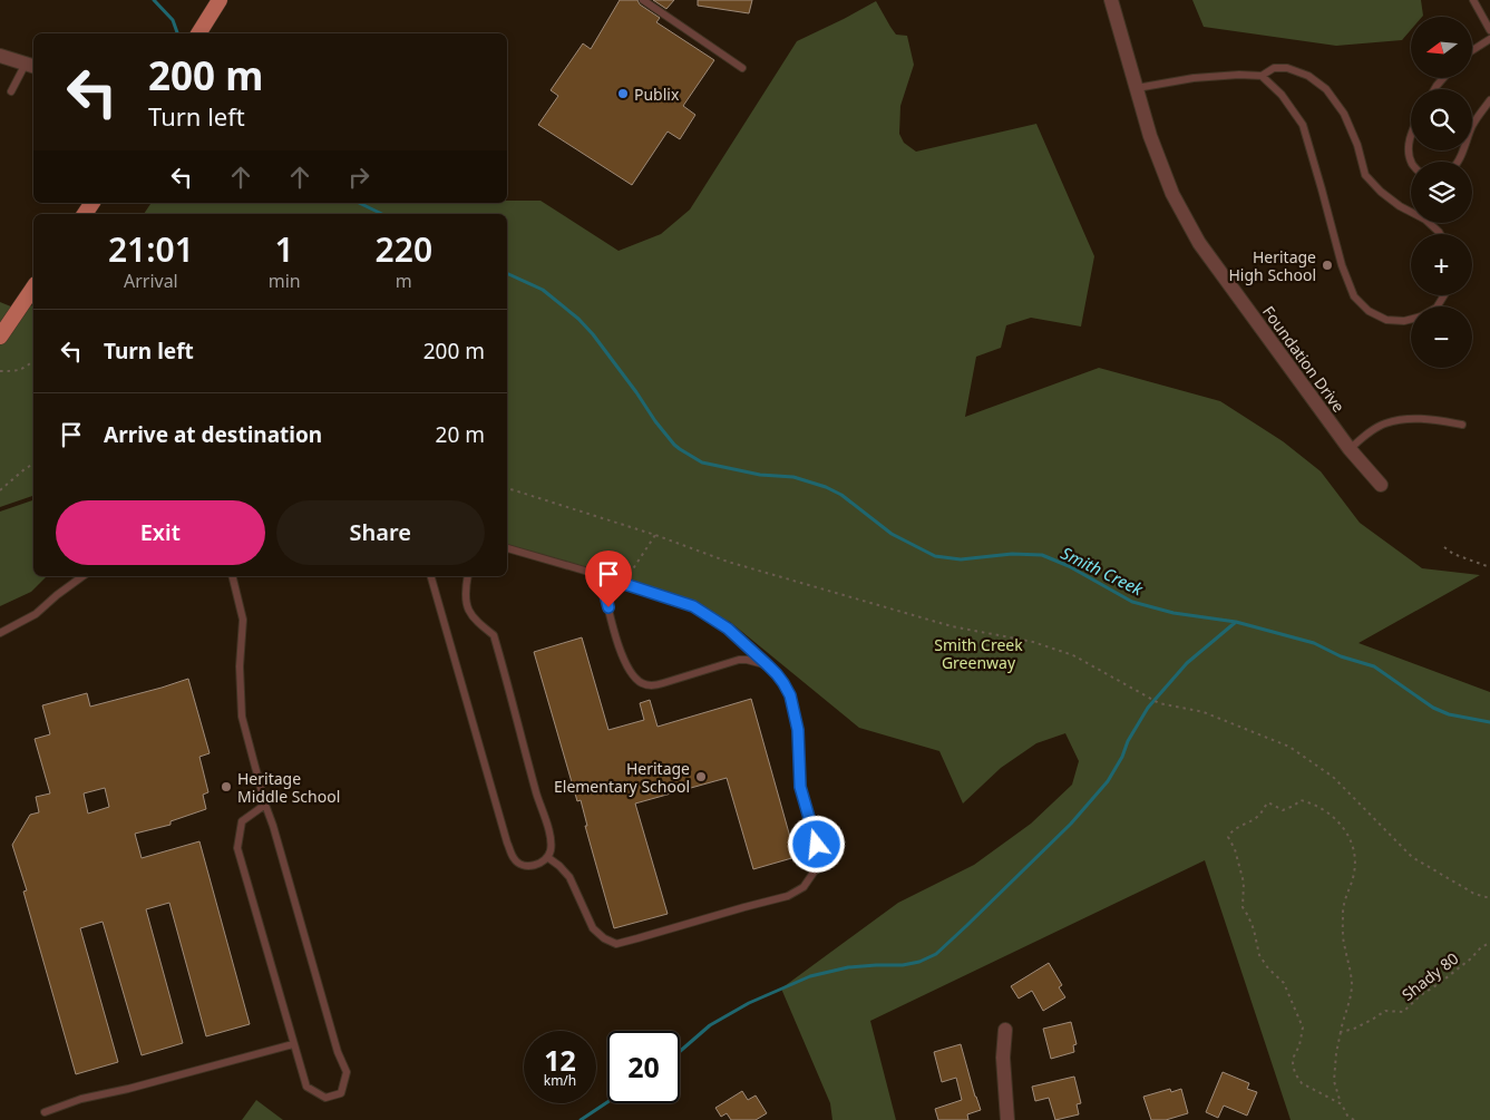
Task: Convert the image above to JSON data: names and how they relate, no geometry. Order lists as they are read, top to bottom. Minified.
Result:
{"streets":{"street":["Foundation Drive"],"path":["Shady 80"]},"water":["Smith Creek"],"parks":["Smith Creek Greenway"],"places":["Publix","Heritage High School","Heritage Elementary School","Heritage Middle School"],"north":"left","page":{"map_buttons":["+","−"],"turn":["200 m","Turn left"],"eta":["21:01","Arrival","1","min","220","m"],"list":[{"name":"Turn left","value":"200 m"},{"name":"Arrive at destination","value":"20 m"}],"buttons":["Exit","Share"],"speed":"12 km/h","limit":"20"}}
